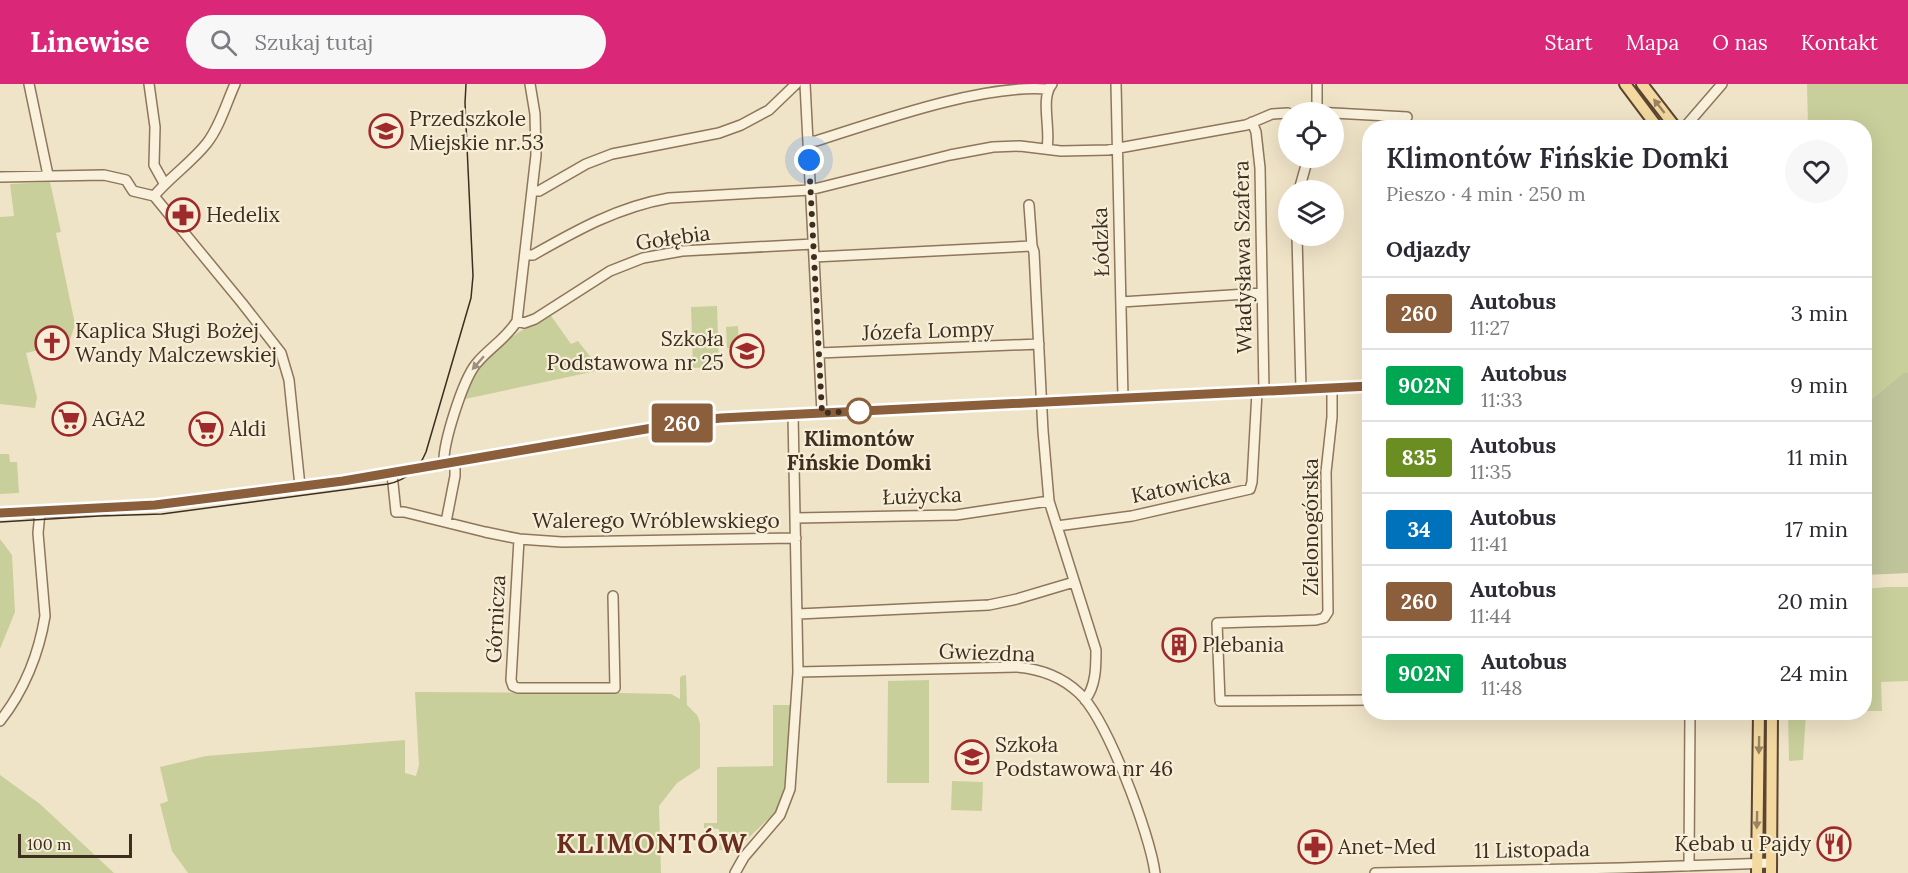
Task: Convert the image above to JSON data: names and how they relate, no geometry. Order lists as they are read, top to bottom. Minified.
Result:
{"streets":{"main road":["11 Listopada"],"street":["Gołębia","Łódzka","Władysława Szafera","Józefa Lompy","Katowicka","Łużycka","Walerego Wróblewskiego","Zielonogórska","Górnicza","Gwiezdna"]},"crossings":[["Władysława Szafera","Katowicka"],["Walerego Wróblewskiego","Górnicza"]],"districts":["KLIMONTÓW"],"places":{"school or university":["Przedszkole Miejskie nr.53","Szkoła Podstawowa nr 25","Szkoła Podstawowa nr 46"],"pharmacy":["Hedelix","Anet-Med"],"church":["Kaplica Sługi Bożej Wandy Malczewskiej"],"other":["Klimontów Fińskie Domki"],"supermarket":["AGA2","Aldi"],"building":["Plebania"],"restaurant":["Kebab u Pajdy"]},"lines":["bus line 260"],"scale_bar":"100 m","page":{"header":"Linewise","search":"Szukaj tutaj","nav":["Start","Mapa","O nas","Kontakt"],"on_map":"260","heading":[["Klimontów Fińskie Domki","Pieszo · 4 min · 250 m"],"Odjazdy"],"list":[{"mark":"260","name":"Autobus","note":"11:27","value":"3 min"},{"mark":"902N","name":"Autobus","note":"11:33","value":"9 min"},{"mark":"835","name":"Autobus","note":"11:35","value":"11 min"},{"mark":"34","name":"Autobus","note":"11:41","value":"17 min"},{"mark":"260","name":"Autobus","note":"11:44","value":"20 min"},{"mark":"902N","name":"Autobus","note":"11:48","value":"24 min"}],"scale":"100 m"}}
